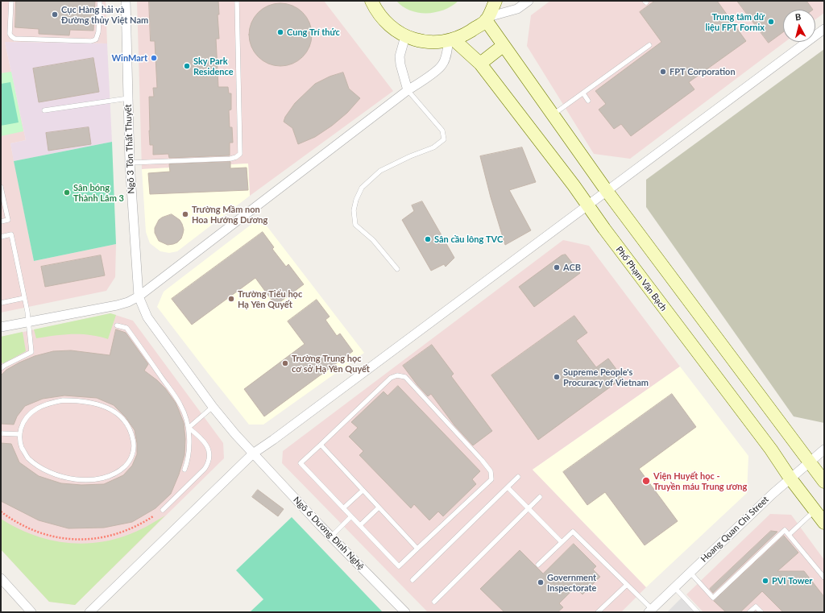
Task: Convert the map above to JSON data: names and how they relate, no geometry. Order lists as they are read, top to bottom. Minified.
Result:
{"streets":{"main road":["Phố Phạm Văn Bạch"],"street":["Ngõ 3 Tôn Thất Thuyết","Hoang Quan Chi Street","Ngõ 6 Dương Đình Nghệ"]},"crossings":[["Ngõ 3 Tôn Thất Thuyết","Ngõ 6 Dương Đình Nghệ"],["Phố Phạm Văn Bạch","Hoang Quan Chi Street"]],"places":["Cục Hàng hải và Đường thủy Việt Nam","Trung tâm dữ liệu FPT Fornix","Cung Trí thức","WinMart","Sky Park Residence","FPT Corporation","Sân bóng Thành Lâm 3","Trường Mầm non Hoa Hướng Dương","Sân cầu lông TVC","ACB","Trường Tiểu học Hạ Yên Quyết","Trường Trung học cơ sở Hạ Yên Quyết","Supreme People's Procuracy of Vietnam","Viện Huyết học - Truyền máu Trung ương","PVI Tower","Government Inspectorate"],"north":"top"}
